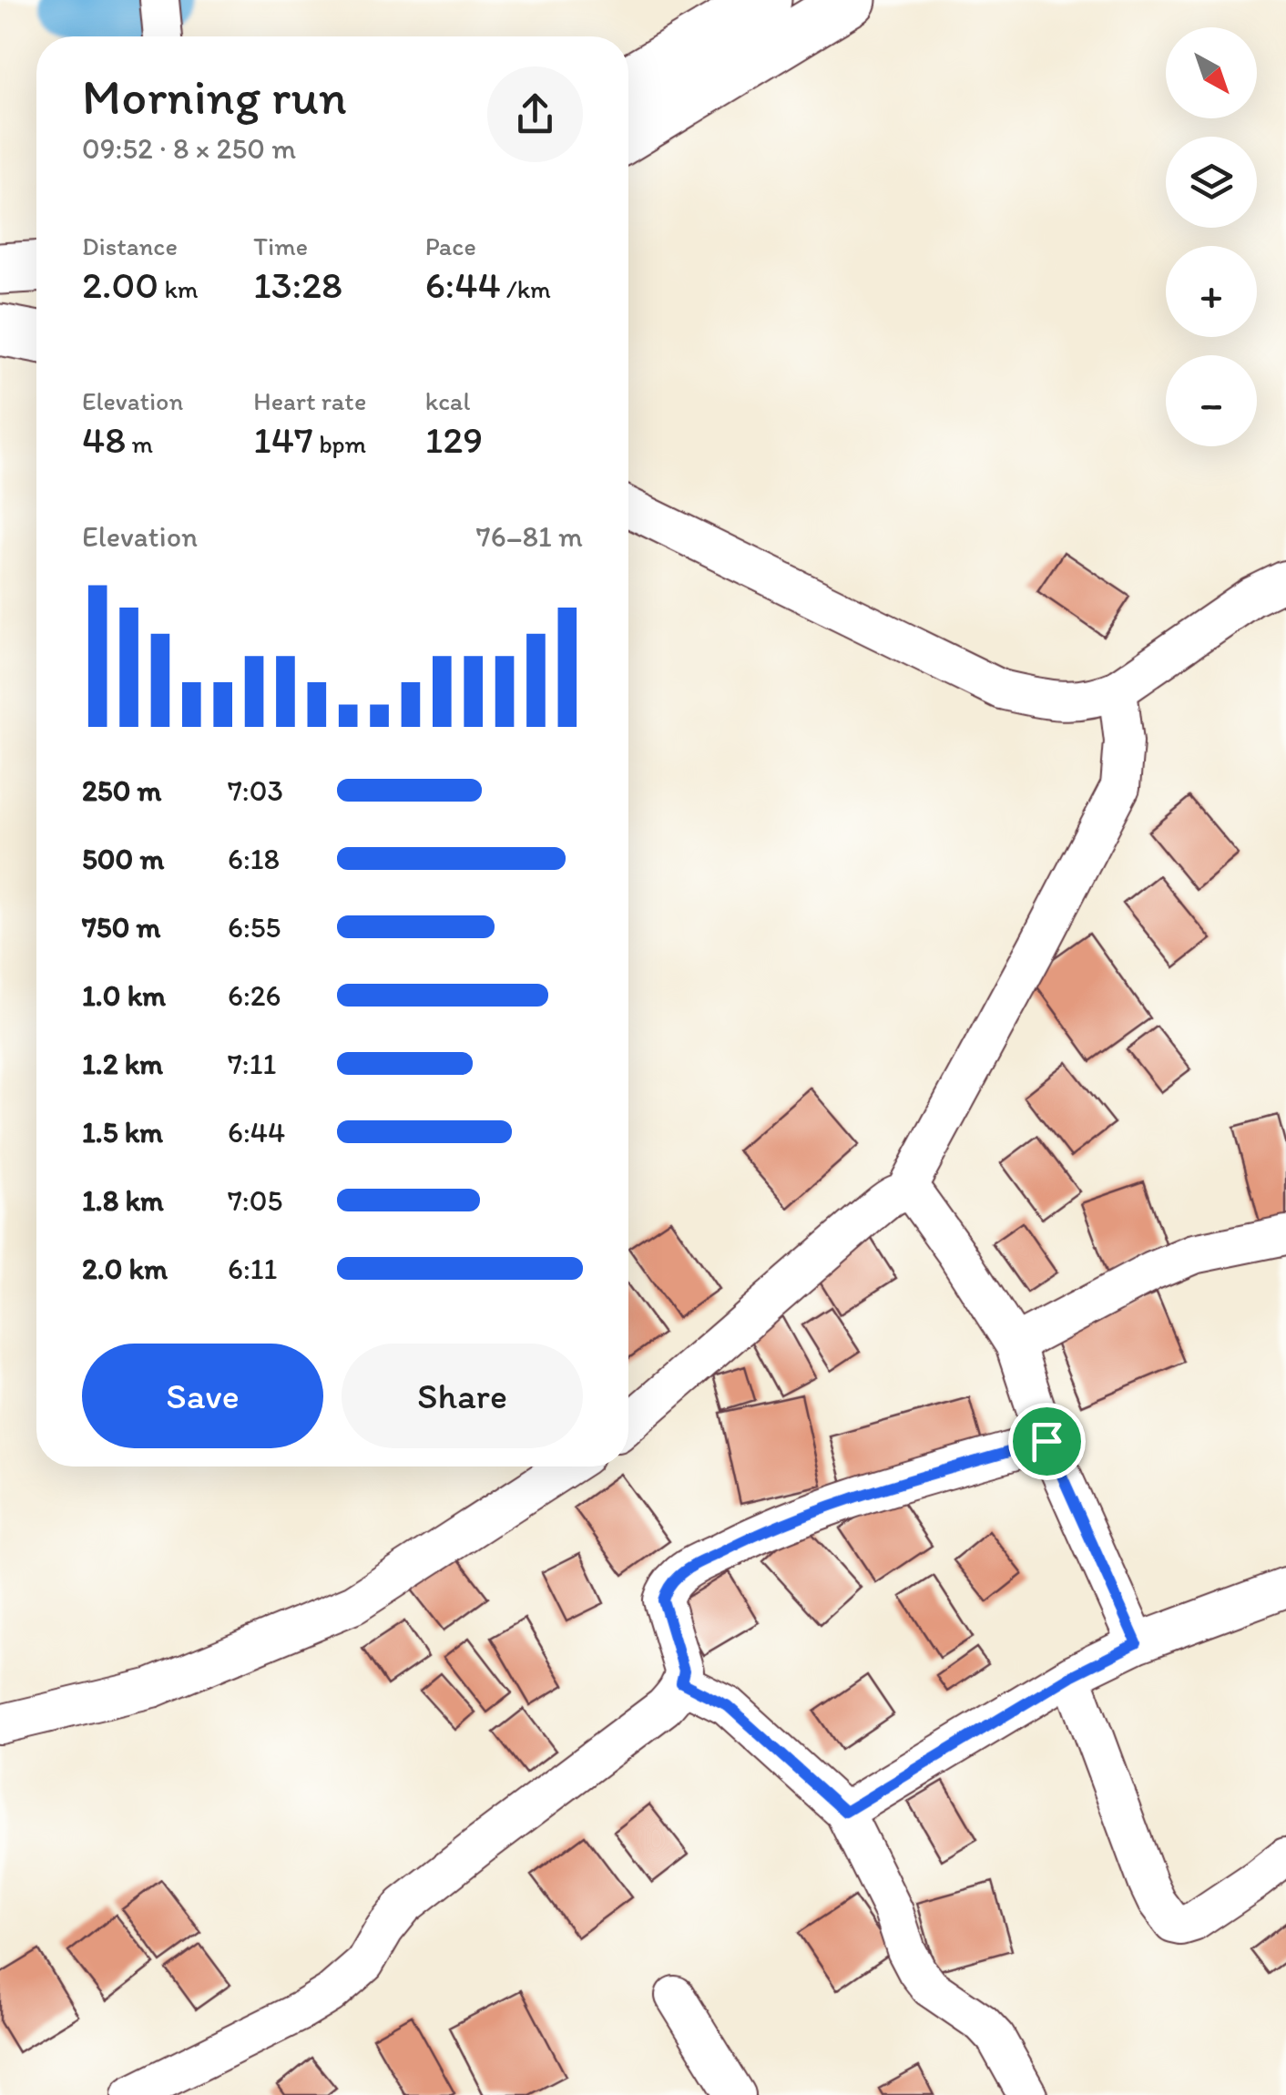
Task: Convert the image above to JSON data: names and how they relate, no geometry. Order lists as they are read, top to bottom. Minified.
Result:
{"north":"bottom right","page":{"map_buttons":["+","−"],"heading":["Morning run","09:52 · 8 × 250 m"],"stats":[["Distance","2.00 km"],["Time","13:28"],["Pace","6:44 /km"],["Elevation","48 m"],["Heart rate","147 bpm"],["kcal","129"]],"chart":["Elevation","76–81 m"],"list":[{"name":"250 m","note":"7:03"},{"name":"500 m","note":"6:18"},{"name":"750 m","note":"6:55"},{"name":"1.0 km","note":"6:26"},{"name":"1.2 km","note":"7:11"},{"name":"1.5 km","note":"6:44"},{"name":"1.8 km","note":"7:05"},{"name":"2.0 km","note":"6:11"}],"buttons":["Save","Share"]}}
